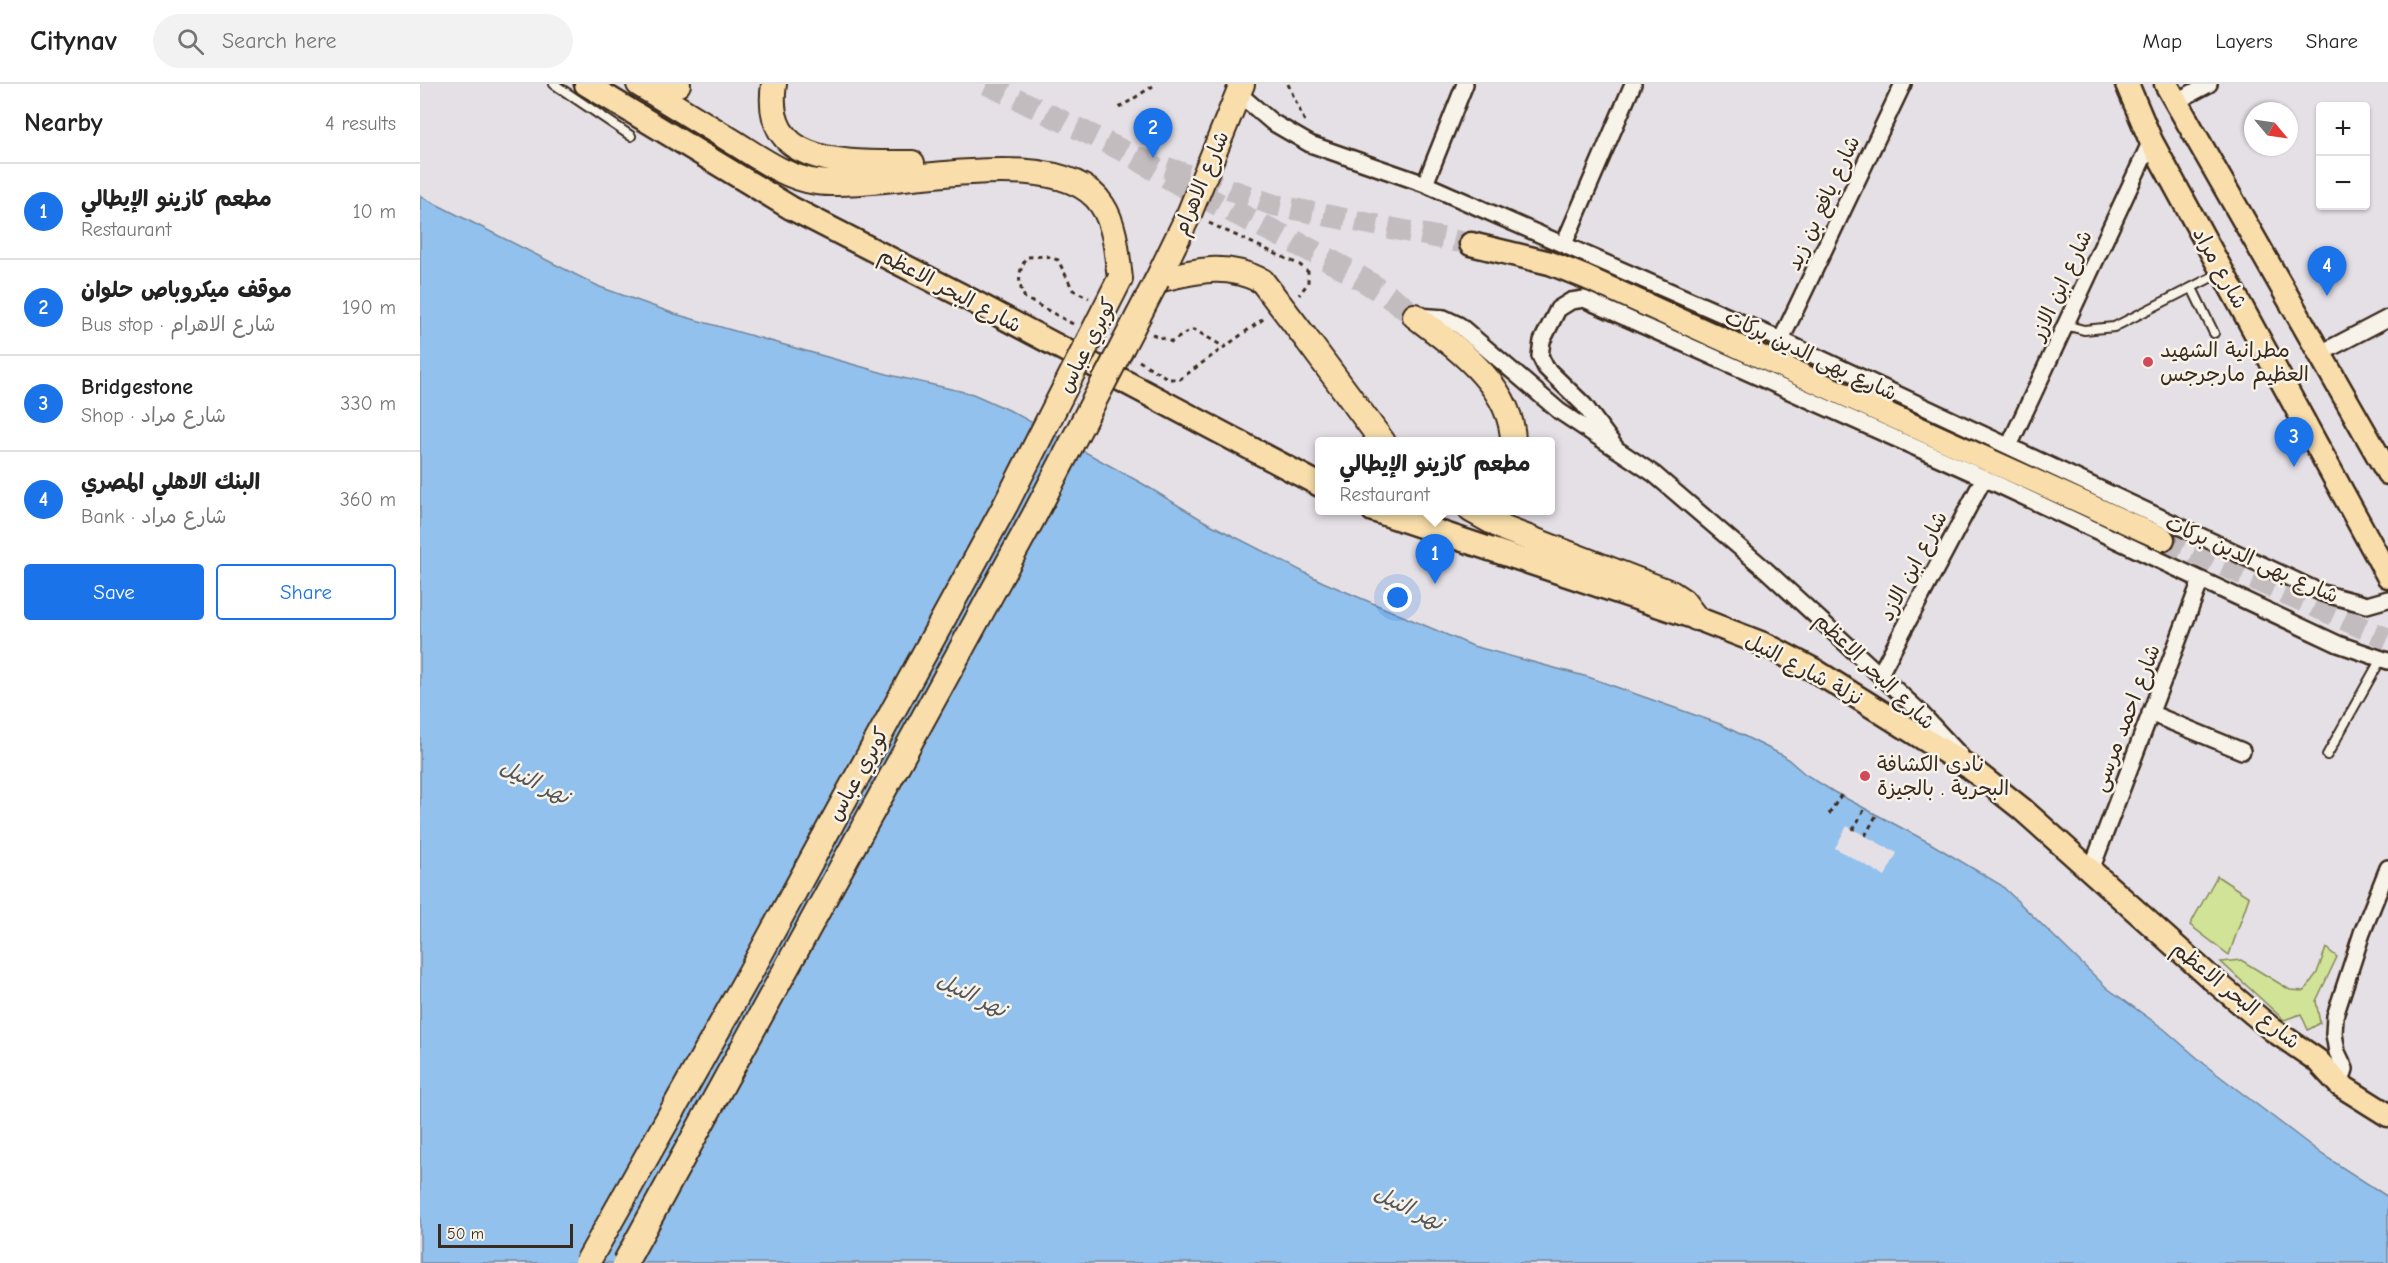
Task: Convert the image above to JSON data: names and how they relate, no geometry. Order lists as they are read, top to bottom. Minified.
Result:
{"streets":{"highway":["شارع الاهرام","كوبري عباس"],"main road":["شارع مراد","شارع البحر الاعظم","شارع بهى الدين بركات","نزلة شارع النيل"],"street":["شارع يافع بن زيد","شارع ابن الازر","شارع ابن الازد","شارع احمد مرسى"]},"crossings":[["شارع الاهرام","كوبري عباس"],["شارع الاهرام","شارع بهى الدين بركات"],["شارع يافع بن زيد","شارع بهى الدين بركات"],["شارع مراد","شارع ابن الازر"],["شارع ابن الازر","شارع بهى الدين بركات"],["شارع البحر الاعظم","شارع ابن الازد"],["شارع البحر الاعظم","نزلة شارع النيل"],["شارع البحر الاعظم","شارع احمد مرسى"]],"water":["نهر النيل"],"places":["مطرانية الشهيد العظيم مارجرجس","نادى الكشافة البحرية . بالجيزة"],"scale_bar":"50 m","north":"bottom right","page":{"header":"Citynav","search":"Search here","nav":["Map","Layers","Share"],"heading":["Nearby","4 results"],"map_buttons":["+","−"],"pins":["2","4","3","1"],"list":[{"mark":"1","name":"مطعم كازينو الإيطالي","note":"Restaurant","value":"10 m"},{"mark":"2","name":"موقف ميكروباص حلوان","note":"Bus stop · شارع الاهرام","value":"190 m"},{"mark":"3","name":"Bridgestone","note":"Shop · شارع مراد","value":"330 m"},{"mark":"4","name":"البنك الاهلي المصري","note":"Bank · شارع مراد","value":"360 m"}],"popup":["مطعم كازينو الإيطالي","Restaurant"],"buttons":["Save","Share"],"scale":"50 m"}}
